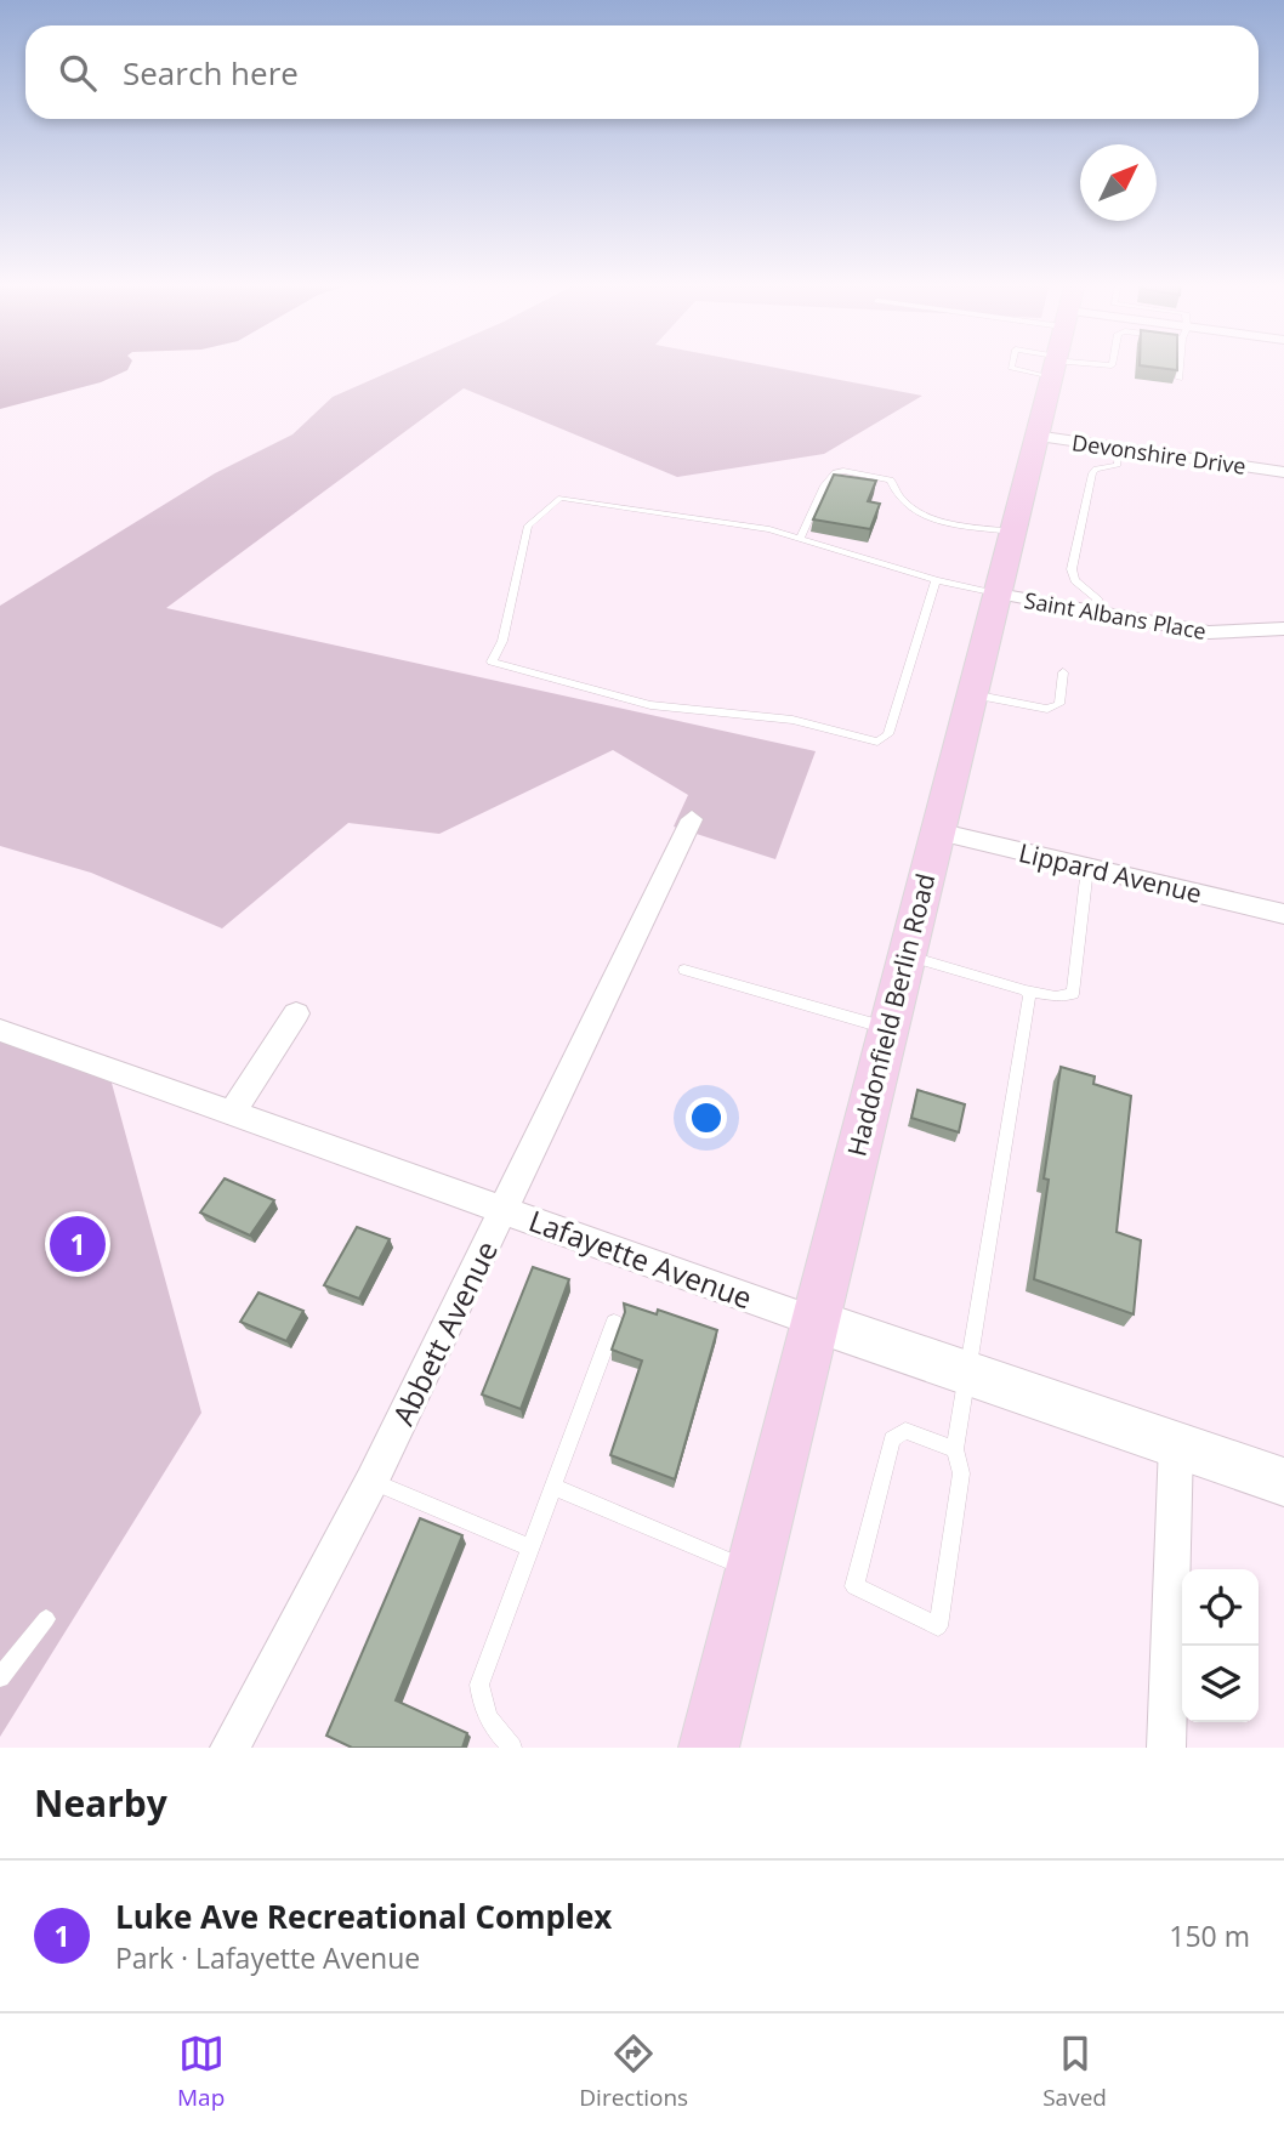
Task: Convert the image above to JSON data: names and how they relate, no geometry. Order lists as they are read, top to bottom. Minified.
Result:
{"streets":{"main road":["Haddonfield Berlin Road"],"street":["Devonshire Drive","Saint Albans Place","Lippard Avenue","Lafayette Avenue","Abbett Avenue"]},"crossings":[["Devonshire Drive","Haddonfield Berlin Road"],["Saint Albans Place","Haddonfield Berlin Road"],["Lippard Avenue","Haddonfield Berlin Road"],["Haddonfield Berlin Road","Lafayette Avenue"],["Lafayette Avenue","Abbett Avenue"]],"north":"top right","page":{"search":"Search here","pins":"1","heading":"Nearby","list":[{"mark":"1","name":"Luke Ave Recreational Complex","note":"Park · Lafayette Avenue","value":"150 m"}],"nav":["Map","Directions","Saved"]}}
